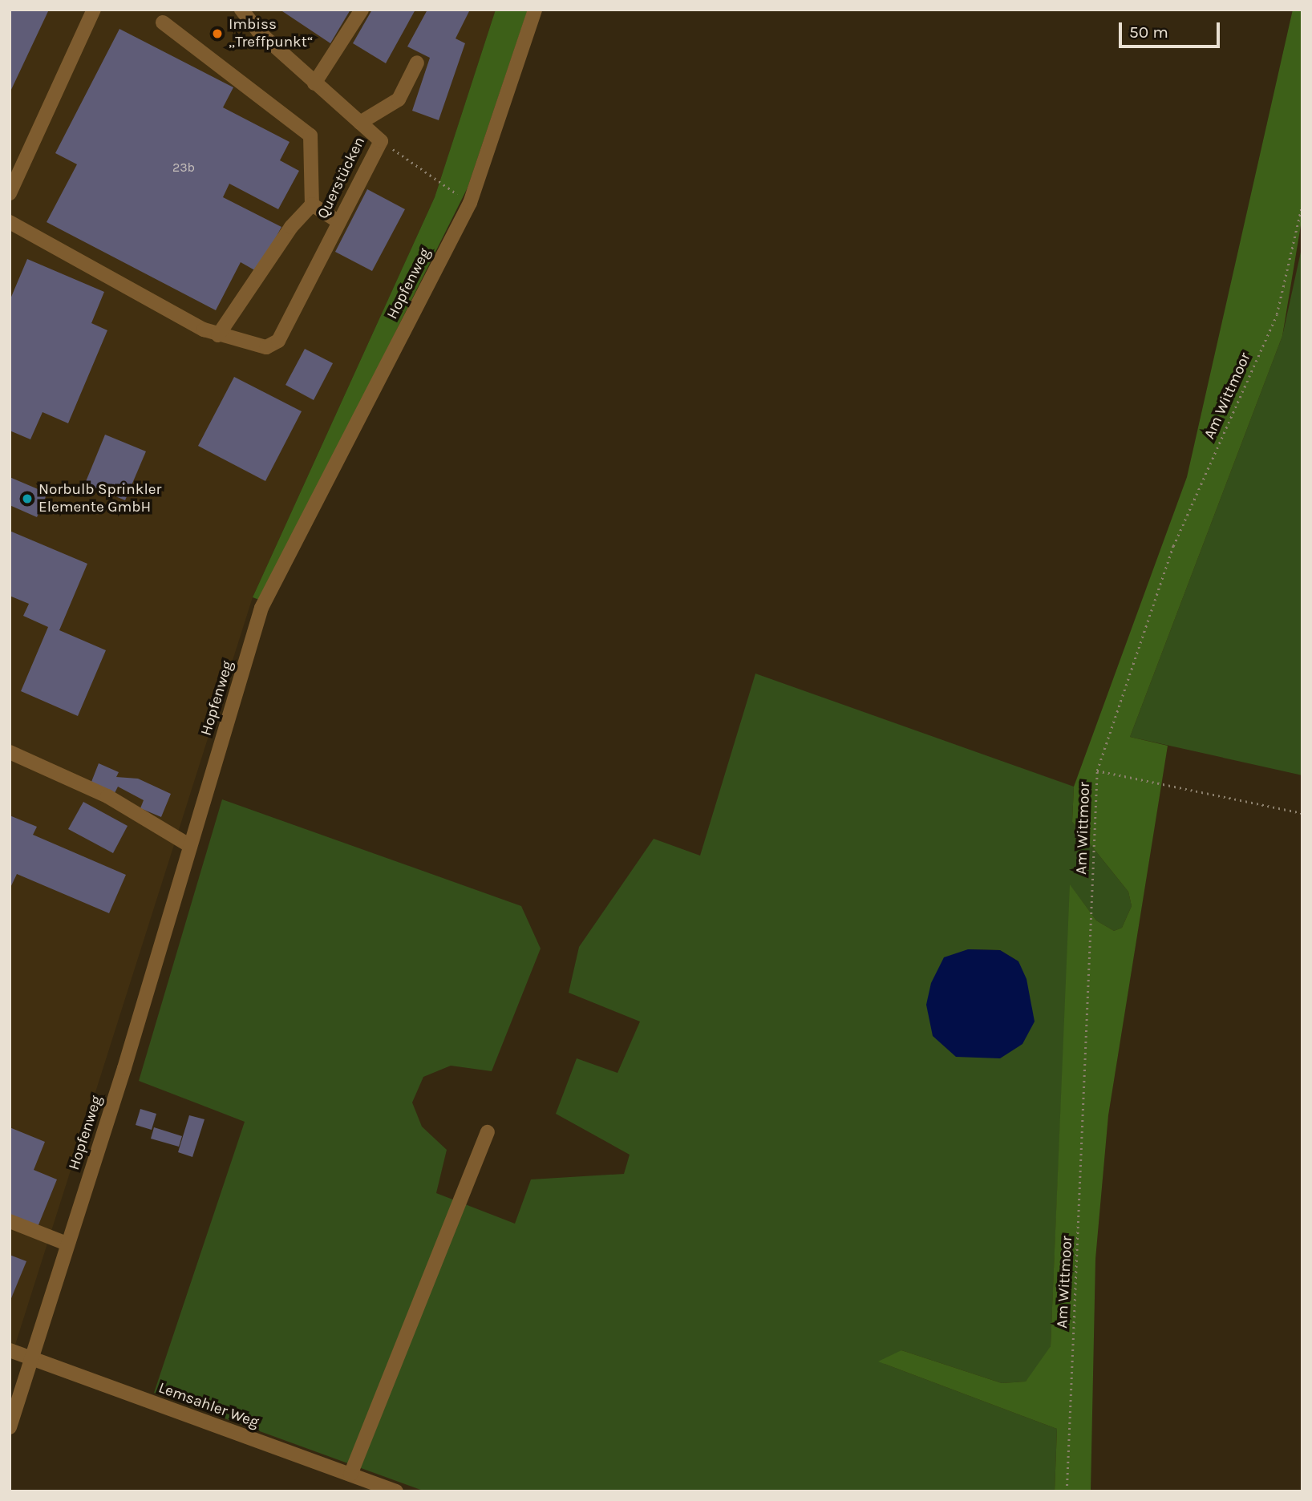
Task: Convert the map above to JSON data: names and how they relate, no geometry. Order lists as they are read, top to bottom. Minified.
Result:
{"streets":{"street":["Querstücken","Hopfenweg","Lemsahler Weg"],"path":["Am Wittmoor"]},"crossings":[["Hopfenweg","Lemsahler Weg"]],"places":["Imbiss „Treffpunkt“","Norbulb Sprinkler Elemente GmbH"],"house_numbers":["23b"],"scale_bar":"50 m"}
